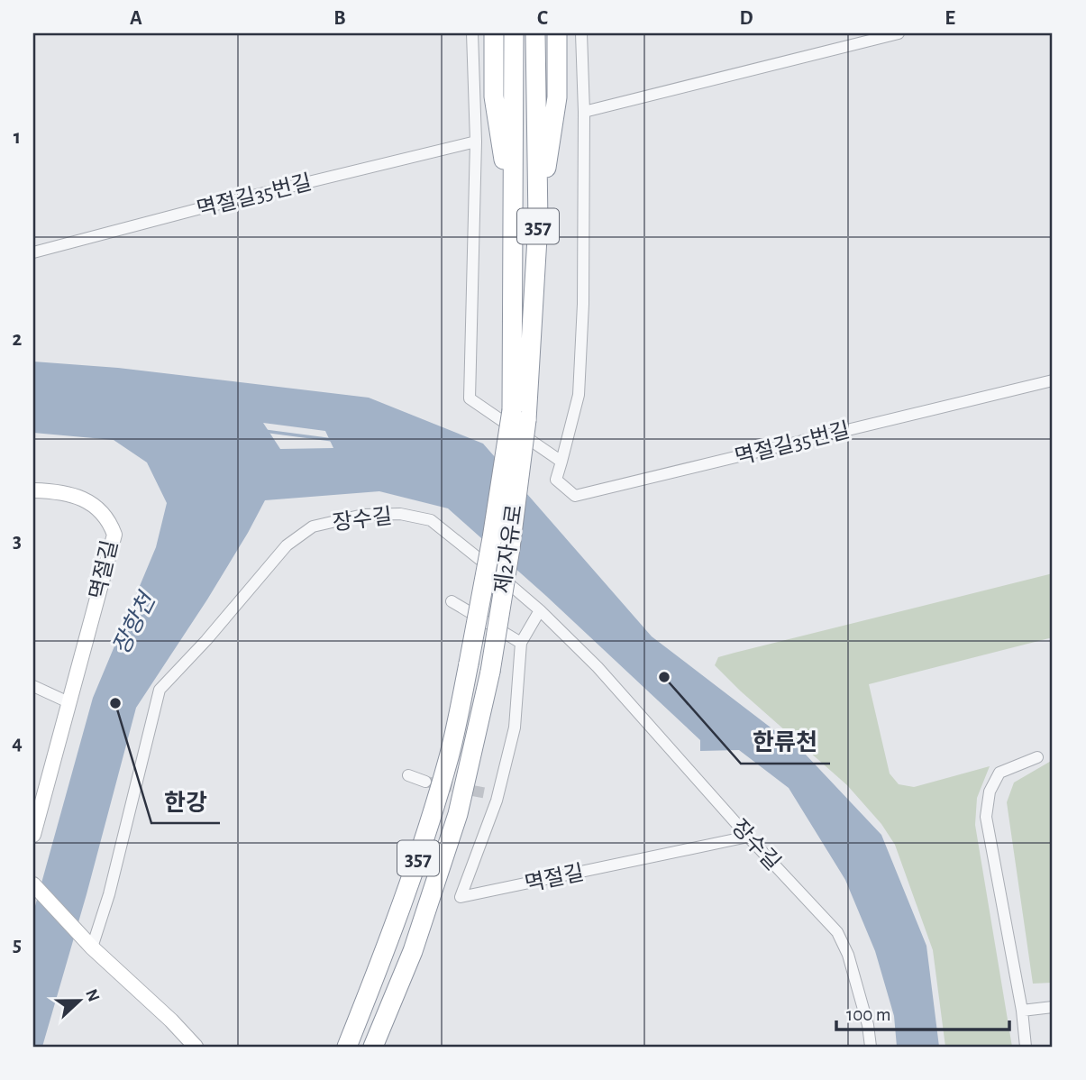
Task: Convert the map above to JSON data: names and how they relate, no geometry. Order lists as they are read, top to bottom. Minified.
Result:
{"streets":{"highway":["357","제2자유로"],"street":["멱절길35번길","장수길","멱절길"]},"crossings":[["357","제2자유로"],["장수길","멱절길"]],"water":["장항천"],"places":["한류천","한강"],"scale_bar":"100 m","north":"right","grid":{"columns":["A","B","C","D","E"],"rows":["1","2","3","4","5"]}}
